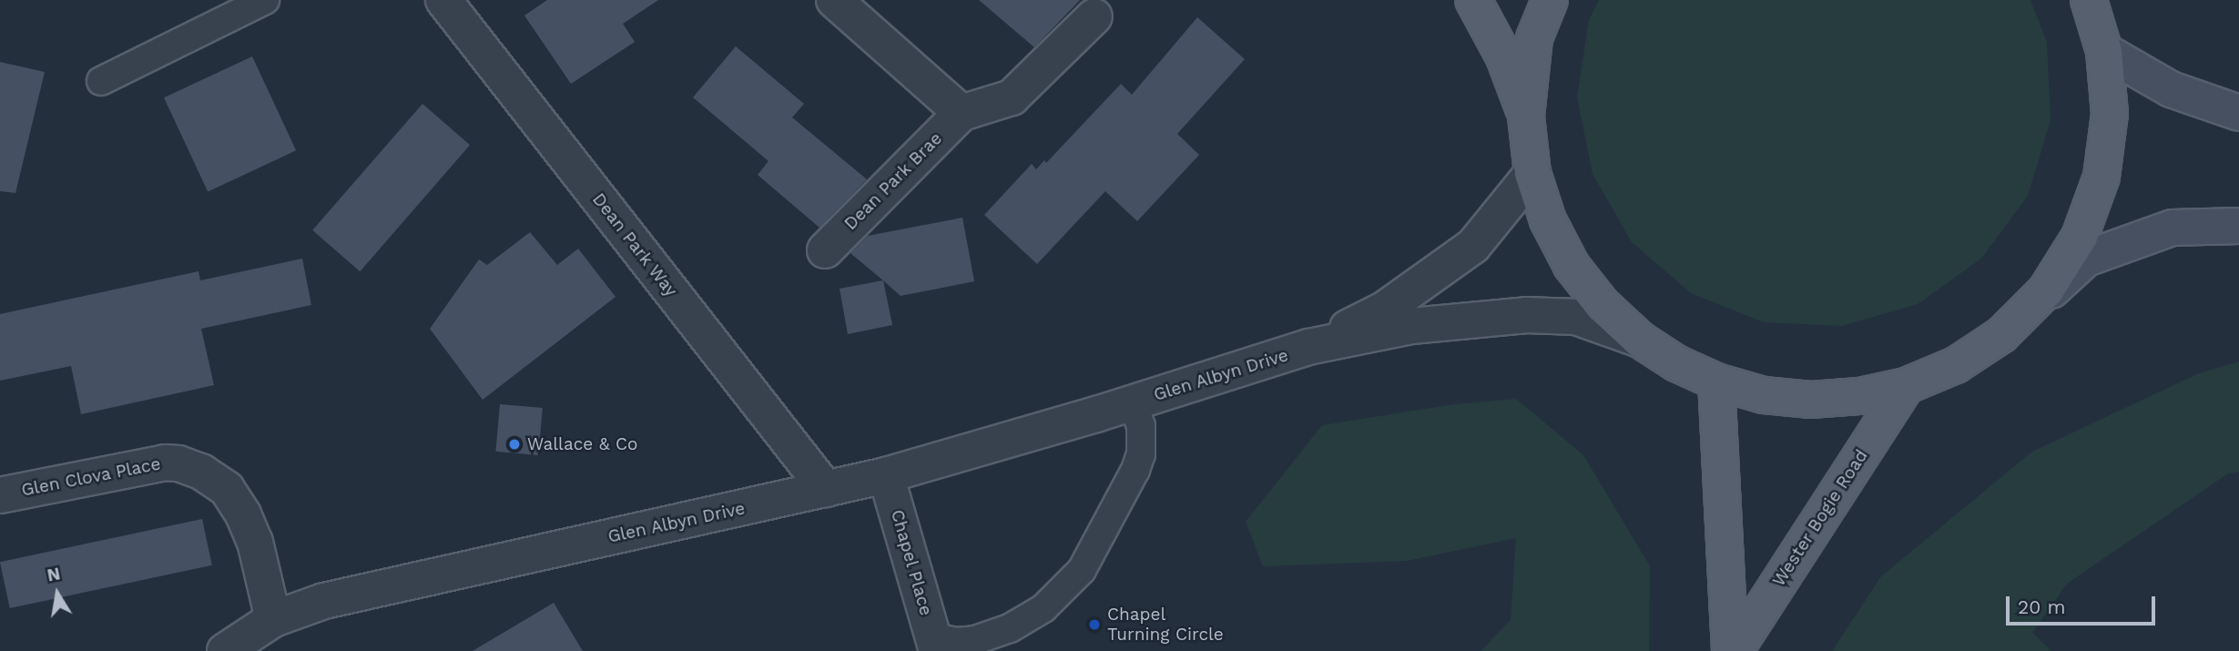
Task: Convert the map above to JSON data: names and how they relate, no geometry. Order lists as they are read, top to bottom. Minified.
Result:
{"streets":{"main road":["Wester Bogie Road"],"street":["Dean Park Brae","Dean Park Way","Glen Albyn Drive","Glen Clova Place","Chapel Place"]},"crossings":[["Dean Park Way","Glen Albyn Drive"],["Glen Albyn Drive","Glen Clova Place"],["Glen Albyn Drive","Chapel Place"]],"places":["Wallace & Co","Chapel Turning Circle"],"scale_bar":"20 m","north":"top"}
